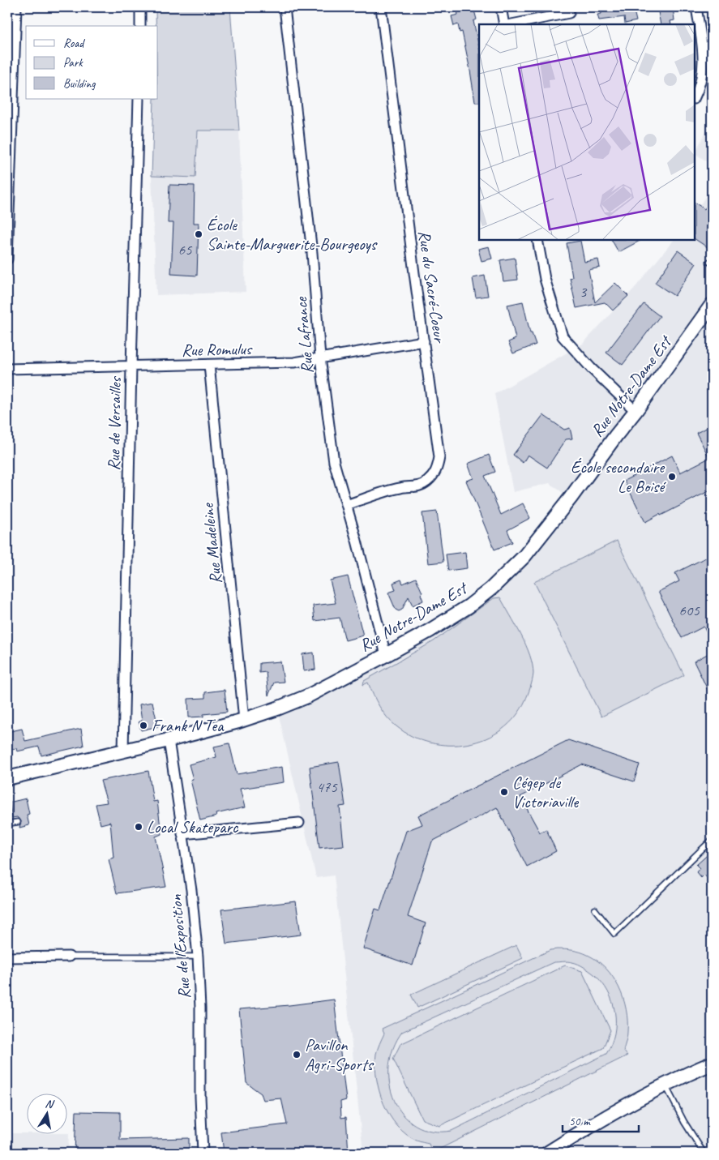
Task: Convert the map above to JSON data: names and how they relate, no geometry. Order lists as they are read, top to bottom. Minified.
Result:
{"streets":{"street":["Rue du Sacré-Coeur","Rue Lafrance","Rue Romulus","Rue Notre-Dame Est","Rue de Versailles","Rue Madeleine","Rue de l'Exposition"]},"crossings":[["Rue du Sacré-Coeur","Rue Lafrance"],["Rue du Sacré-Coeur","Rue Romulus"],["Rue Lafrance","Rue Romulus"],["Rue Lafrance","Rue Notre-Dame Est"],["Rue Romulus","Rue de Versailles"],["Rue Romulus","Rue Madeleine"],["Rue Notre-Dame Est","Rue de Versailles"],["Rue Notre-Dame Est","Rue Madeleine"],["Rue Notre-Dame Est","Rue de l'Exposition"]],"places":["École Sainte-Marguerite-Bourgeoys","École secondaire Le Boisé","Frank N Tea","Cégep de Victoriaville","Local Skateparc","Pavillon Agri-Sports"],"house_numbers":["65","3","605","475"],"legend":["Road","Park","Building"],"scale_bar":"50 m","north":"top"}
